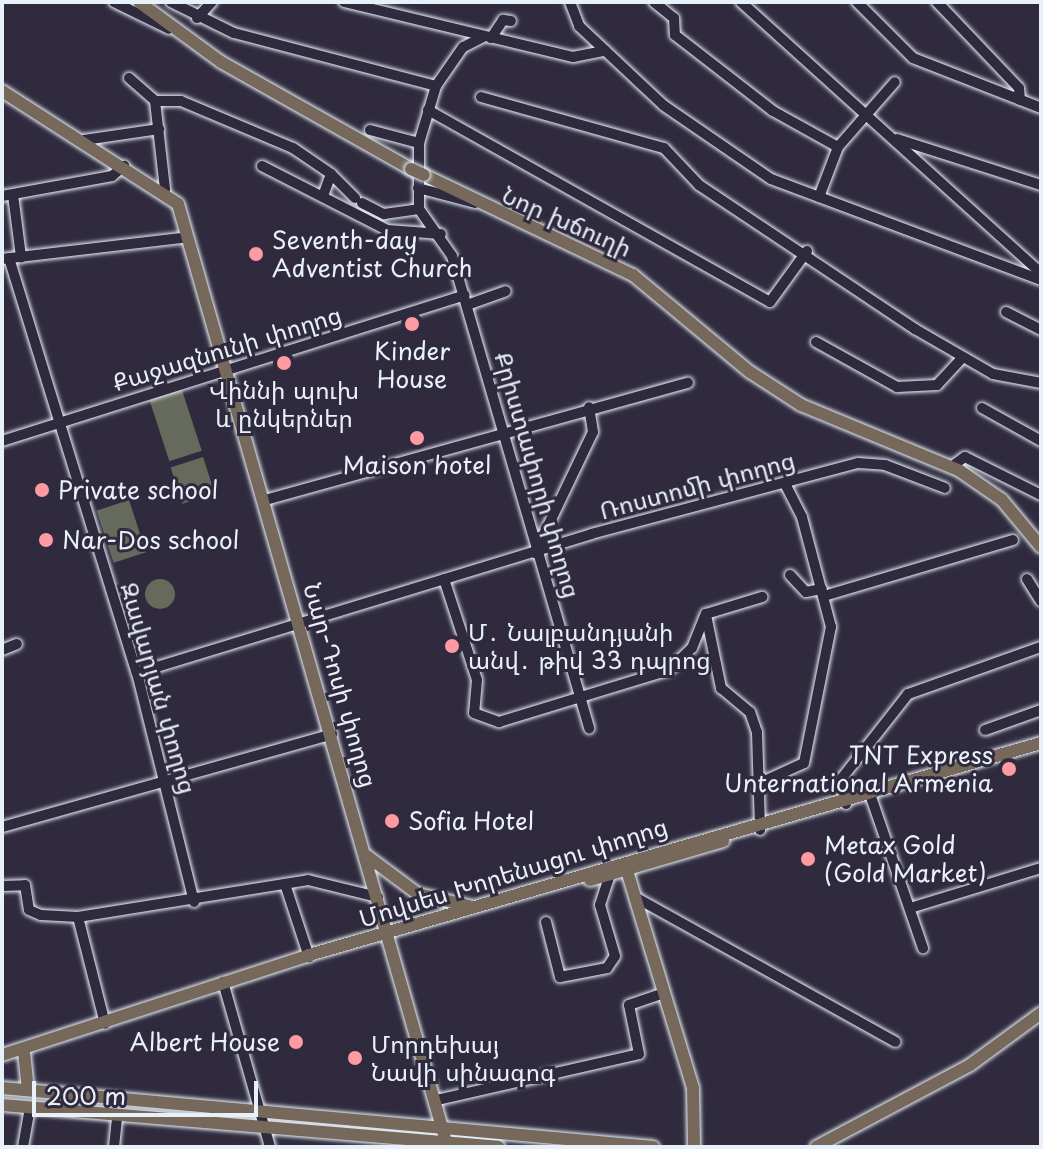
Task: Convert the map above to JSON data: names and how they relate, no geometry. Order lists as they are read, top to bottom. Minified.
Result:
{"streets":{"main road":["Նոր խճուղի","Նար-Դոսի փողոց","Մովսես Խորենացու փողոց"],"street":["Քաջազնունի փողոց","Քրիստափորի փողոց","Ռոստոմի փողոց","Զավարյան փողոց"]},"crossings":[["Քաջազնունի փողոց","Քրիստափորի փողոց"],["Քաջազնունի փողոց","Նար-Դոսի փողոց"],["Քաջազնունի փողոց","Զավարյան փողոց"],["Քրիստափորի փողոց","Ռոստոմի փողոց"],["Ռոստոմի փողոց","Նար-Դոսի փողոց"],["Ռոստոմի փողոց","Զավարյան փողոց"],["Նար-Դոսի փողոց","Մովսես Խորենացու փողոց"]],"places":["Seventh-day Adventist Church","Kinder House","Վիննի պուխ և ընկերներ","Maison hotel","Private school","Nar-Dos school","Մ․ Նալբանդյանի անվ․ թիվ 33 դպրոց","TNT Express Unternational Armenia","Sofia Hotel","Metax Gold (Gold Market)","Albert House","Մորդեխայ Նավի սինագոգ"],"scale_bar":"200 m"}
